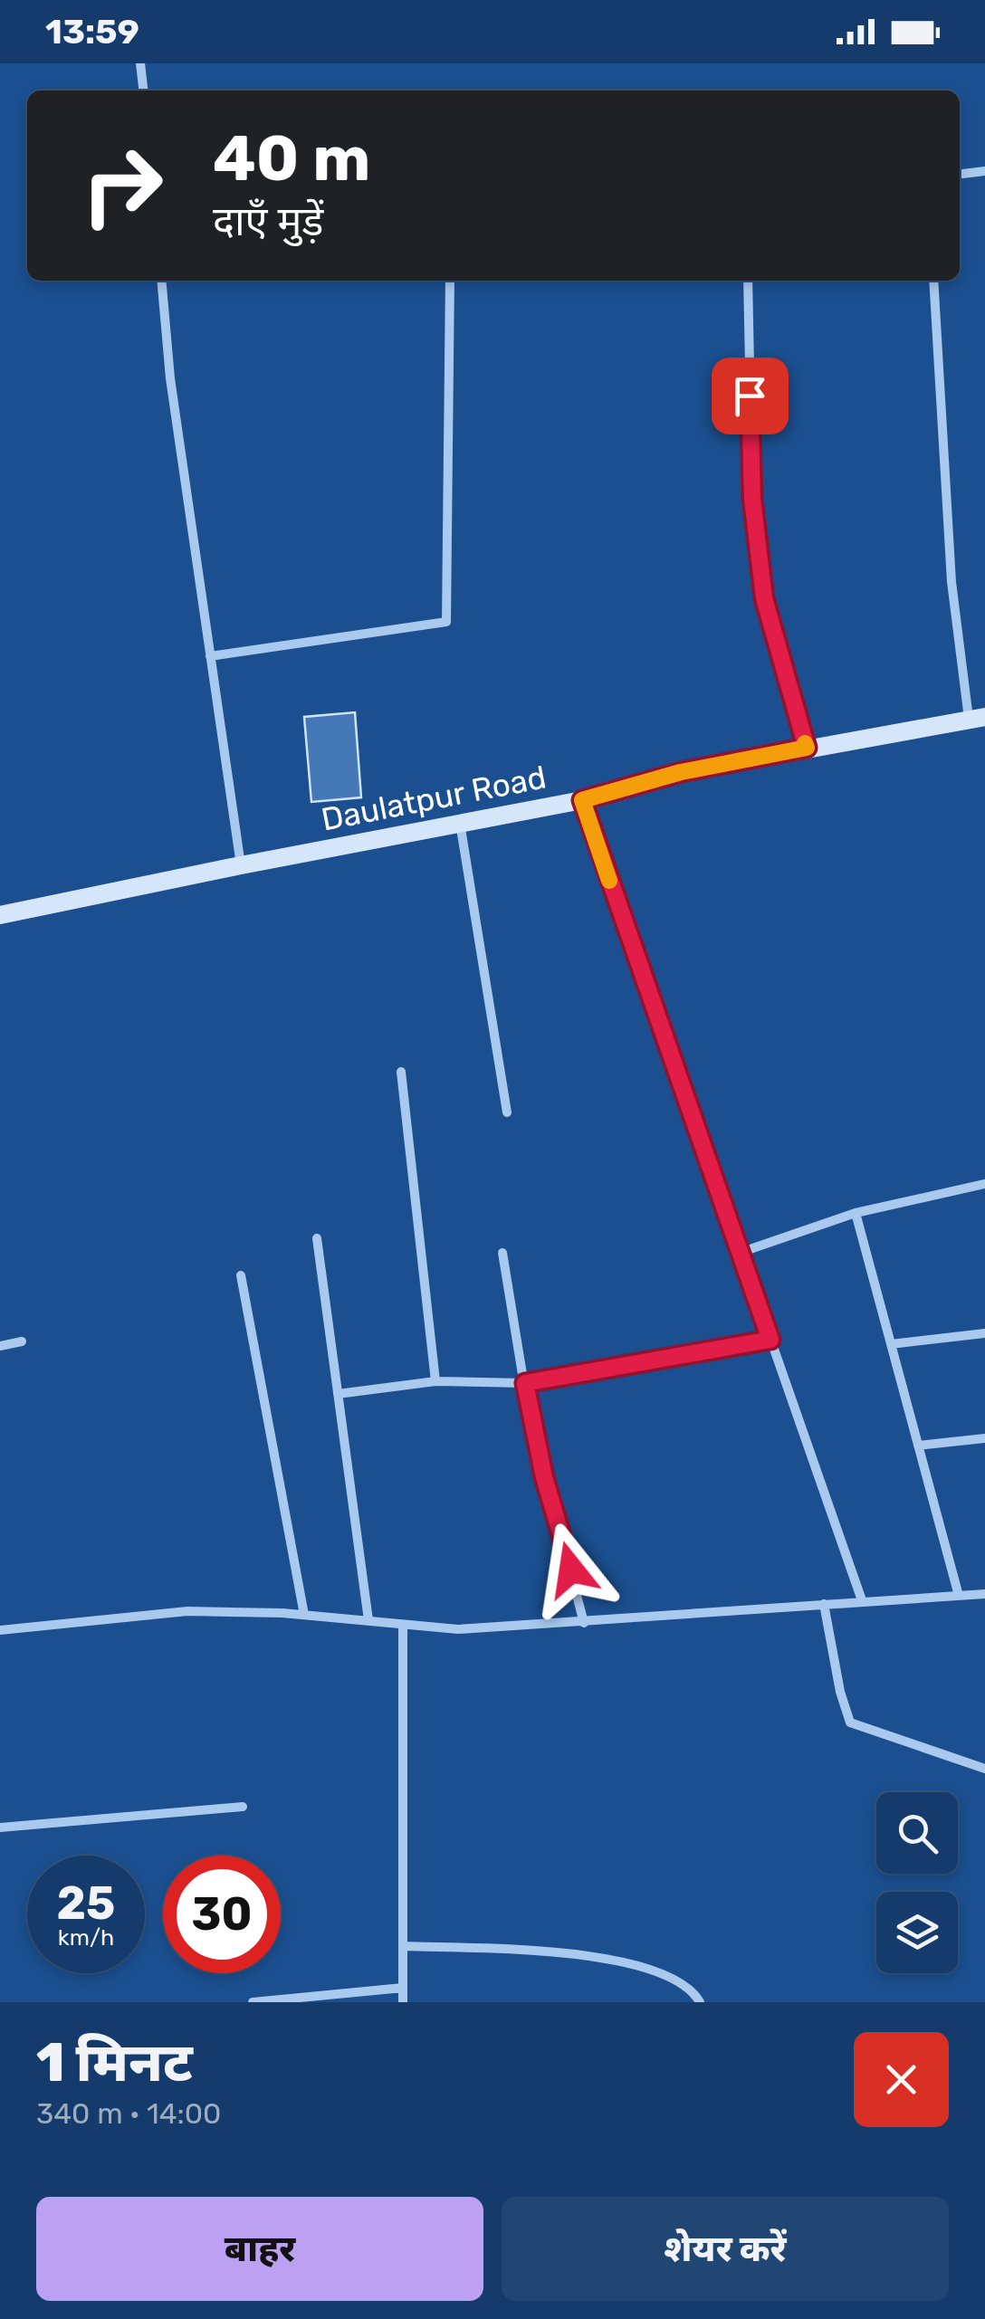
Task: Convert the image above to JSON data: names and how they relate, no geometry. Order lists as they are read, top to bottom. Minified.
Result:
{"streets":{"street":["Daulatpur Road"]},"page":{"status":"13:59","turn":["40 m","दाएँ मुड़ें"],"speed":"25 km/h","limit":"30","heading":["1 मिनट","340 m · 14:00"],"buttons":["बाहर","शेयर करें"]}}
